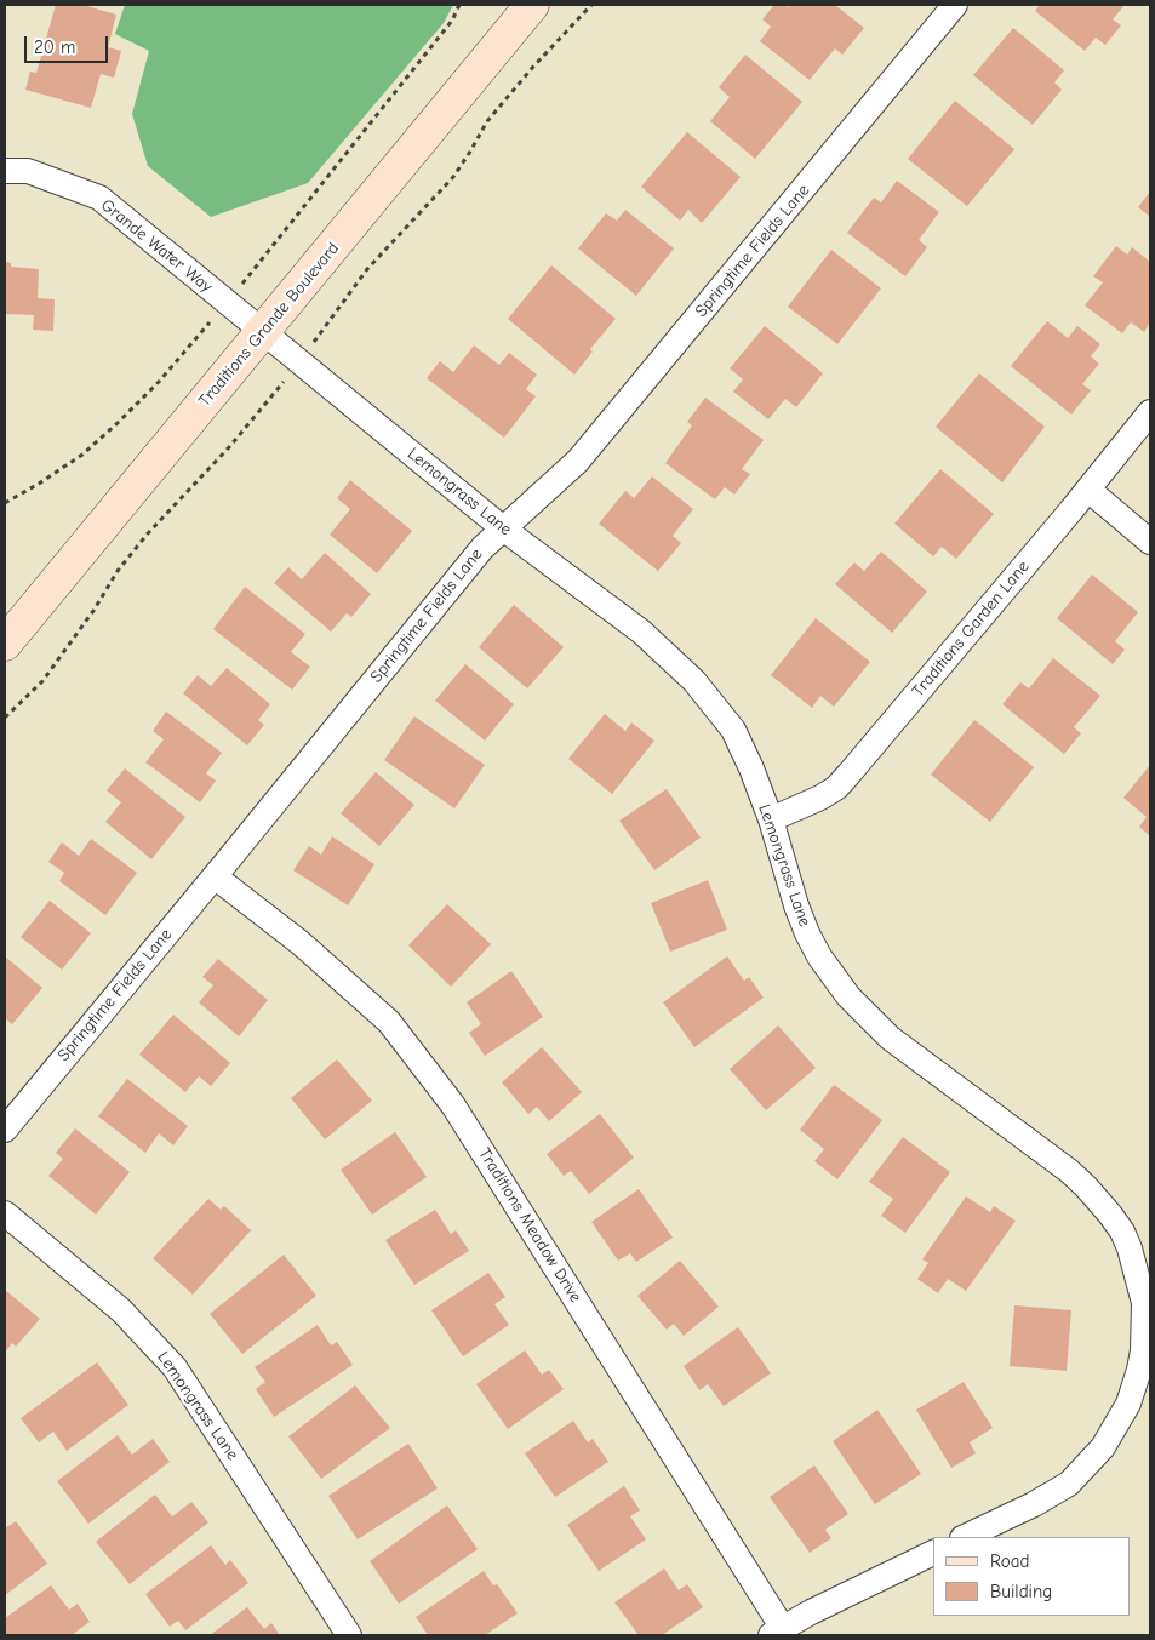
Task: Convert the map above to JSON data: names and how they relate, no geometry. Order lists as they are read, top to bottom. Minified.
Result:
{"streets":{"main road":["Traditions Grande Boulevard"],"street":["Grande Water Way","Springtime Fields Lane","Lemongrass Lane","Traditions Garden Lane","Traditions Meadow Drive"]},"crossings":[["Grande Water Way","Traditions Grande Boulevard"],["Grande Water Way","Lemongrass Lane"],["Springtime Fields Lane","Lemongrass Lane"],["Springtime Fields Lane","Traditions Meadow Drive"],["Traditions Grande Boulevard","Lemongrass Lane"],["Lemongrass Lane","Traditions Garden Lane"]],"legend":["Road","Building"],"scale_bar":"20 m"}
